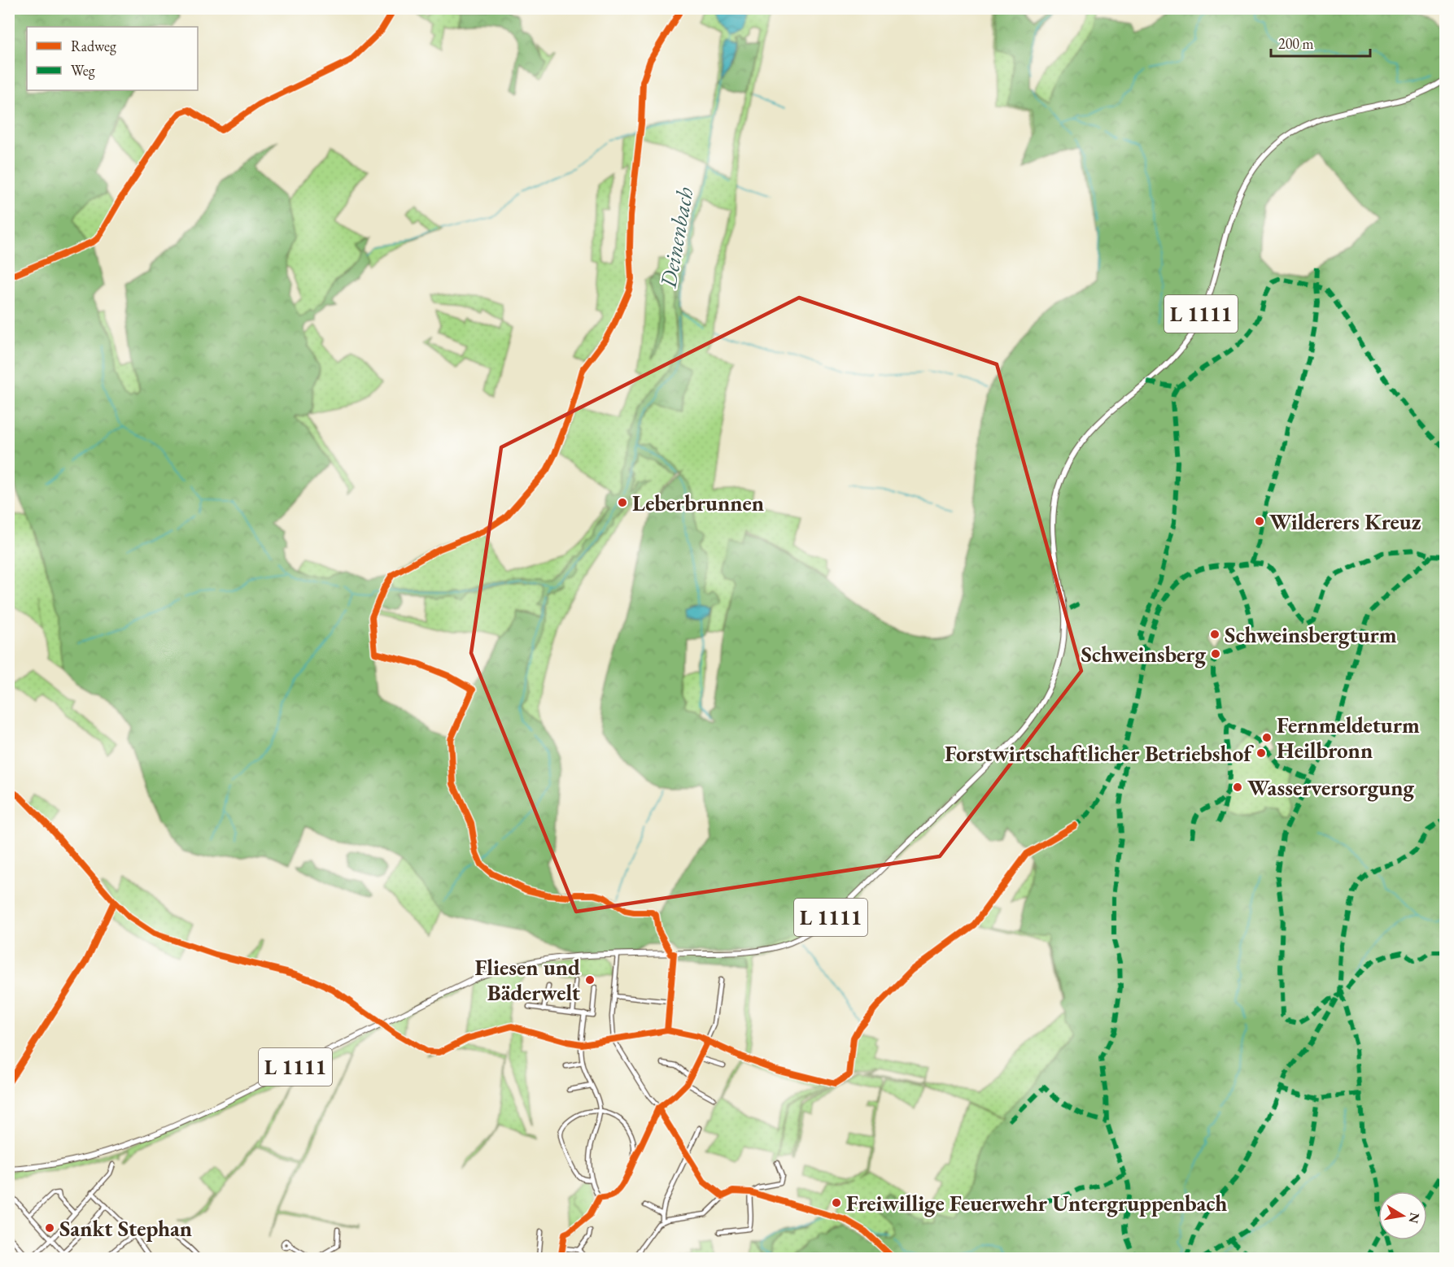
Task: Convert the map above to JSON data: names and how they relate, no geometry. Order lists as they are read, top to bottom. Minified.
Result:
{"streets":{"main road":["L 1111"]},"water":["Deinenbach"],"places":["Leberbrunnen","Wilderers Kreuz","Schweinsbergturm","Schweinsberg","Fernmeldeturm Heilbronn","Forstwirtschaftlicher Betriebshof","Wasserversorgung","Fliesen und Bäderwelt","Freiwillige Feuerwehr Untergruppenbach","Sankt Stephan"],"legend":["Radweg","Weg"],"scale_bar":"200 m","north":"right"}
